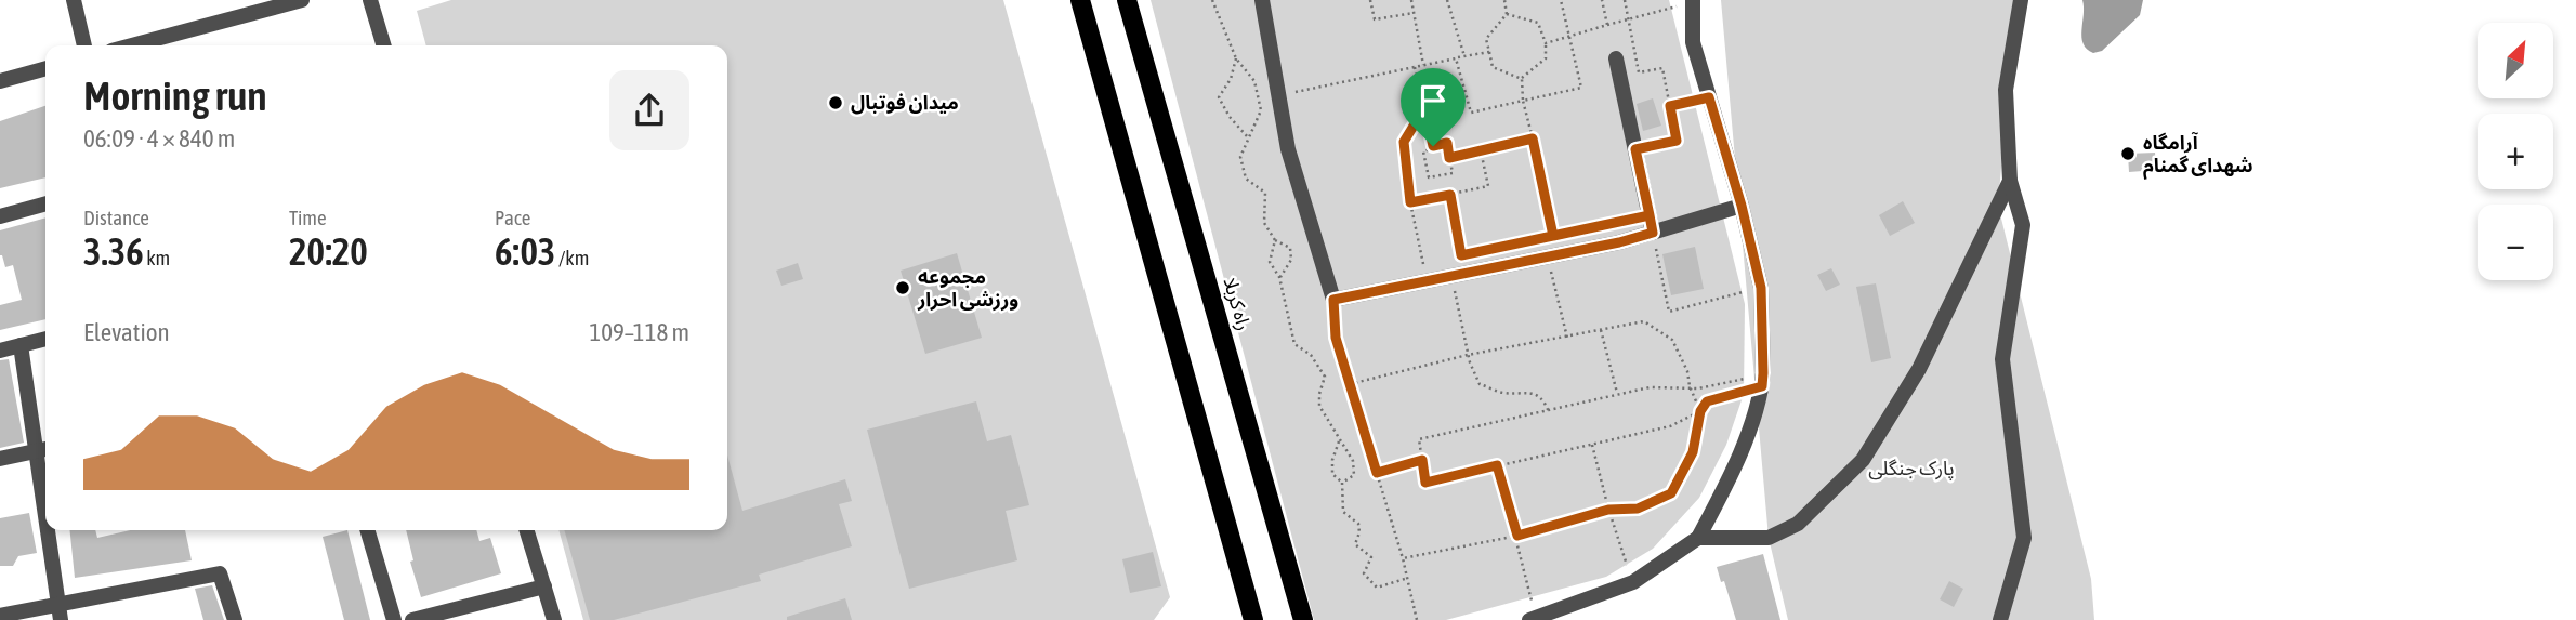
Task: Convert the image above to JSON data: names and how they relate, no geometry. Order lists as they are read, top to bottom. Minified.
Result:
{"streets":{"main road":["راه کربلا"]},"parks":["پارک جنگلی"],"places":["میدان فوتبال","آرامگاه شهدای گمنام","مجموعه ورزشی احرار"],"north":"top right","page":{"map_buttons":["+","−"],"heading":["Morning run","06:09 · 4 × 840 m"],"stats":[["Distance","3.36 km"],["Time","20:20"],["Pace","6:03 /km"]],"chart":["Elevation","109–118 m"]}}
